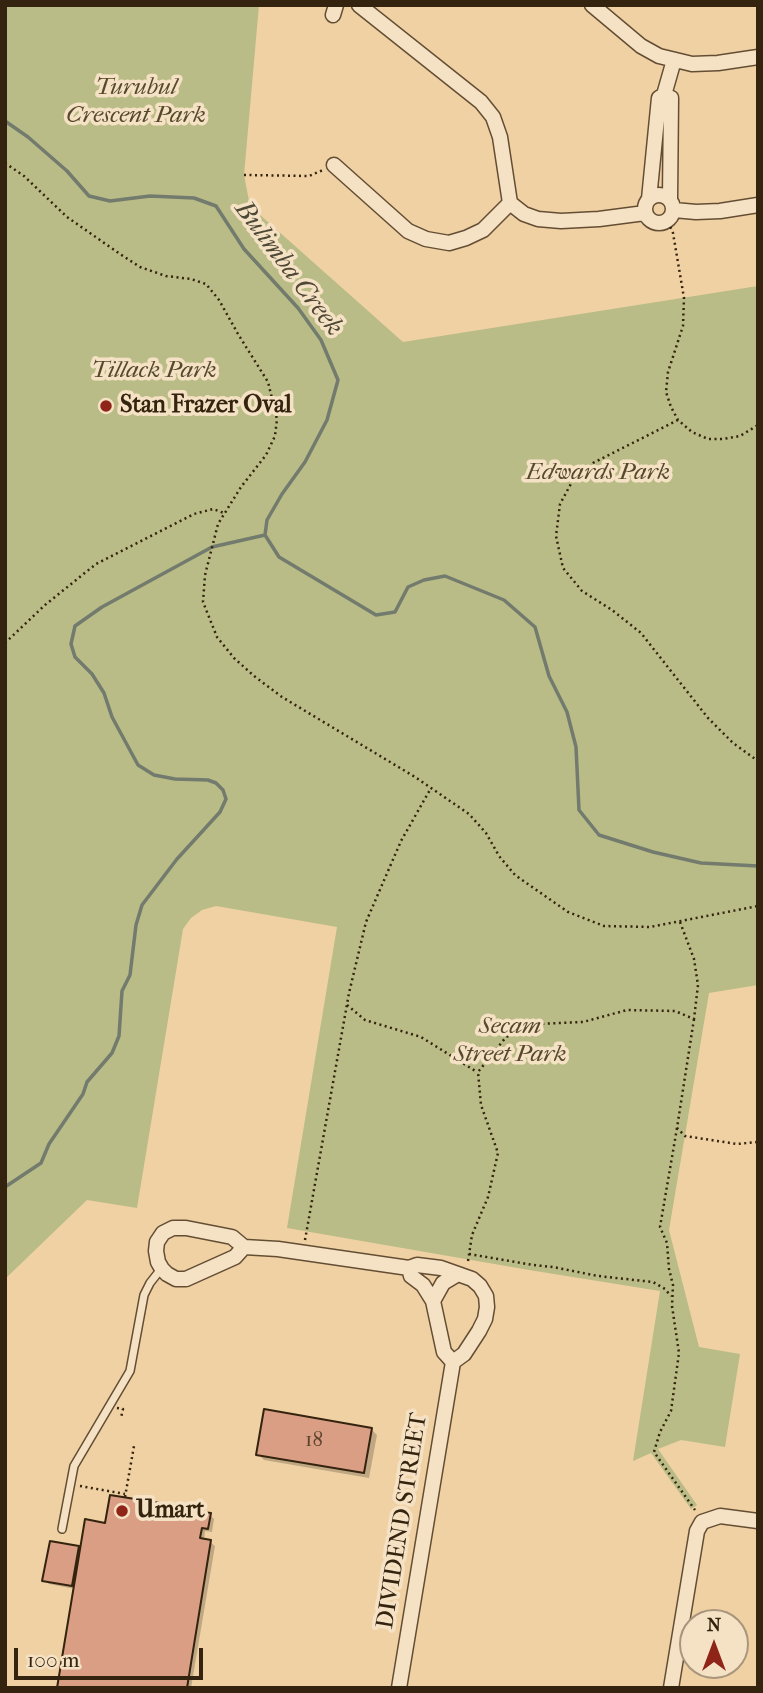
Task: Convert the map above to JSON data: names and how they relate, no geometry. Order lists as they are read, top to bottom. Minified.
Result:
{"streets":{"street":["DIVIDEND STREET"]},"water":["Bulimba Creek"],"parks":["Turubul Crescent Park","Tillack Park","Edwards Park","Secam Street Park"],"places":["Stan Frazer Oval","Umart"],"house_numbers":["18"],"scale_bar":"100 m","north":"top"}
